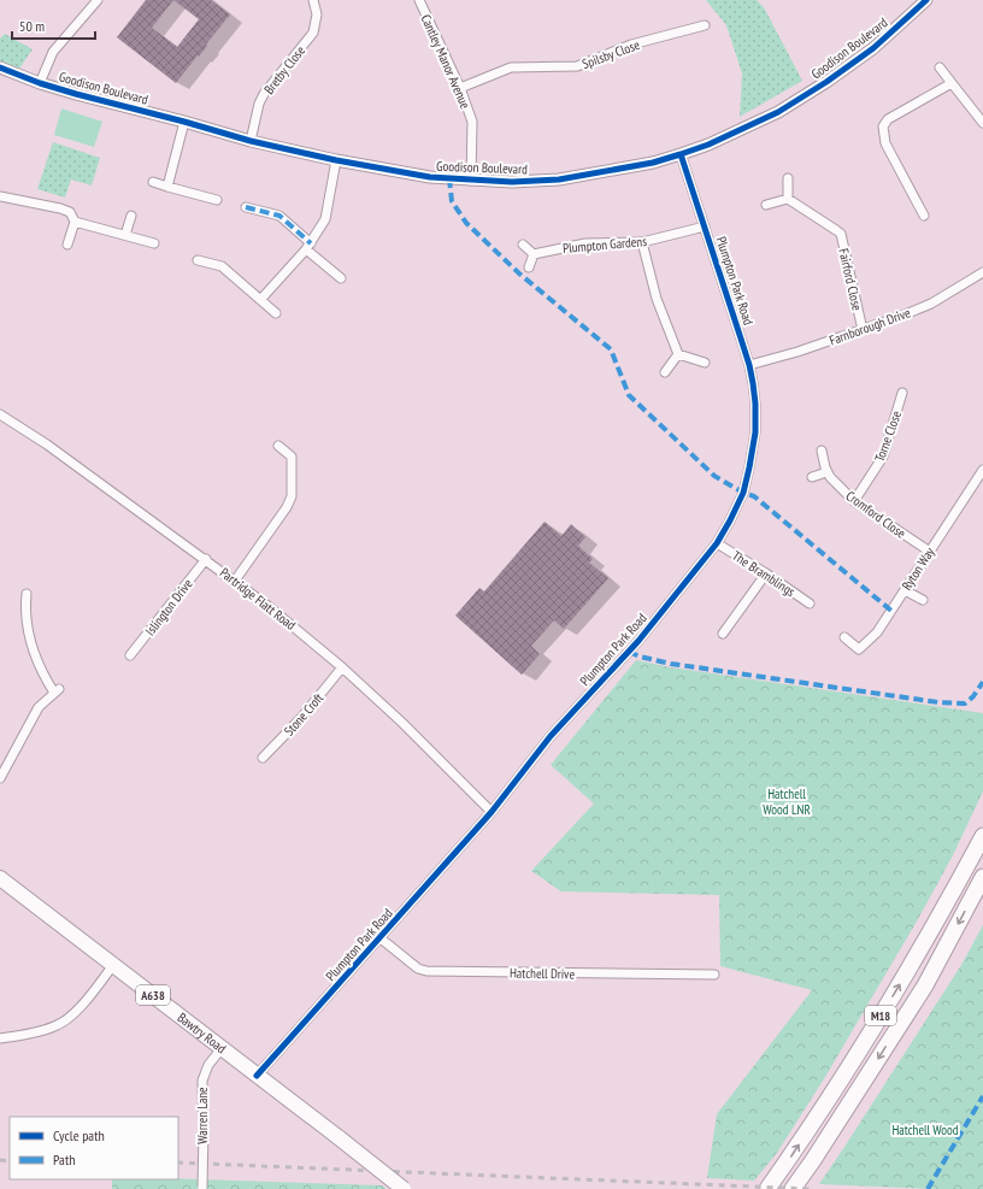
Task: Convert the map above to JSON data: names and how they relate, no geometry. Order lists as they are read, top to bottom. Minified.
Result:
{"streets":{"highway":["A638","M18","Bawtry Road"],"street":["Goodison Boulevard","Spilsby Close","Cantley Manor Avenue","Bretby Close","Plumpton Gardens","Fairford Close","Plumpton Park Road","Farnborough Drive","Torne Close","Cromford Close","Ryton Way","The Bramblings","Partridge Flatt Road","Islington Drive","Stone Croft","Hatchell Drive","Warren Lane"]},"crossings":[["Goodison Boulevard","Cantley Manor Avenue"],["Goodison Boulevard","Bretby Close"],["Goodison Boulevard","Plumpton Park Road"],["Spilsby Close","Cantley Manor Avenue"],["Plumpton Gardens","Plumpton Park Road"],["Fairford Close","Farnborough Drive"],["Plumpton Park Road","Farnborough Drive"],["Plumpton Park Road","The Bramblings"],["Plumpton Park Road","Partridge Flatt Road"],["Plumpton Park Road","Hatchell Drive"],["Plumpton Park Road","Bawtry Road"],["Torne Close","Cromford Close"],["Cromford Close","Ryton Way"],["Partridge Flatt Road","Islington Drive"],["Partridge Flatt Road","Stone Croft"],["Bawtry Road","Warren Lane"]],"parks":["Hatchell Wood LNR","Hatchell Wood"],"legend":["Cycle path","Path"],"scale_bar":"50 m"}
